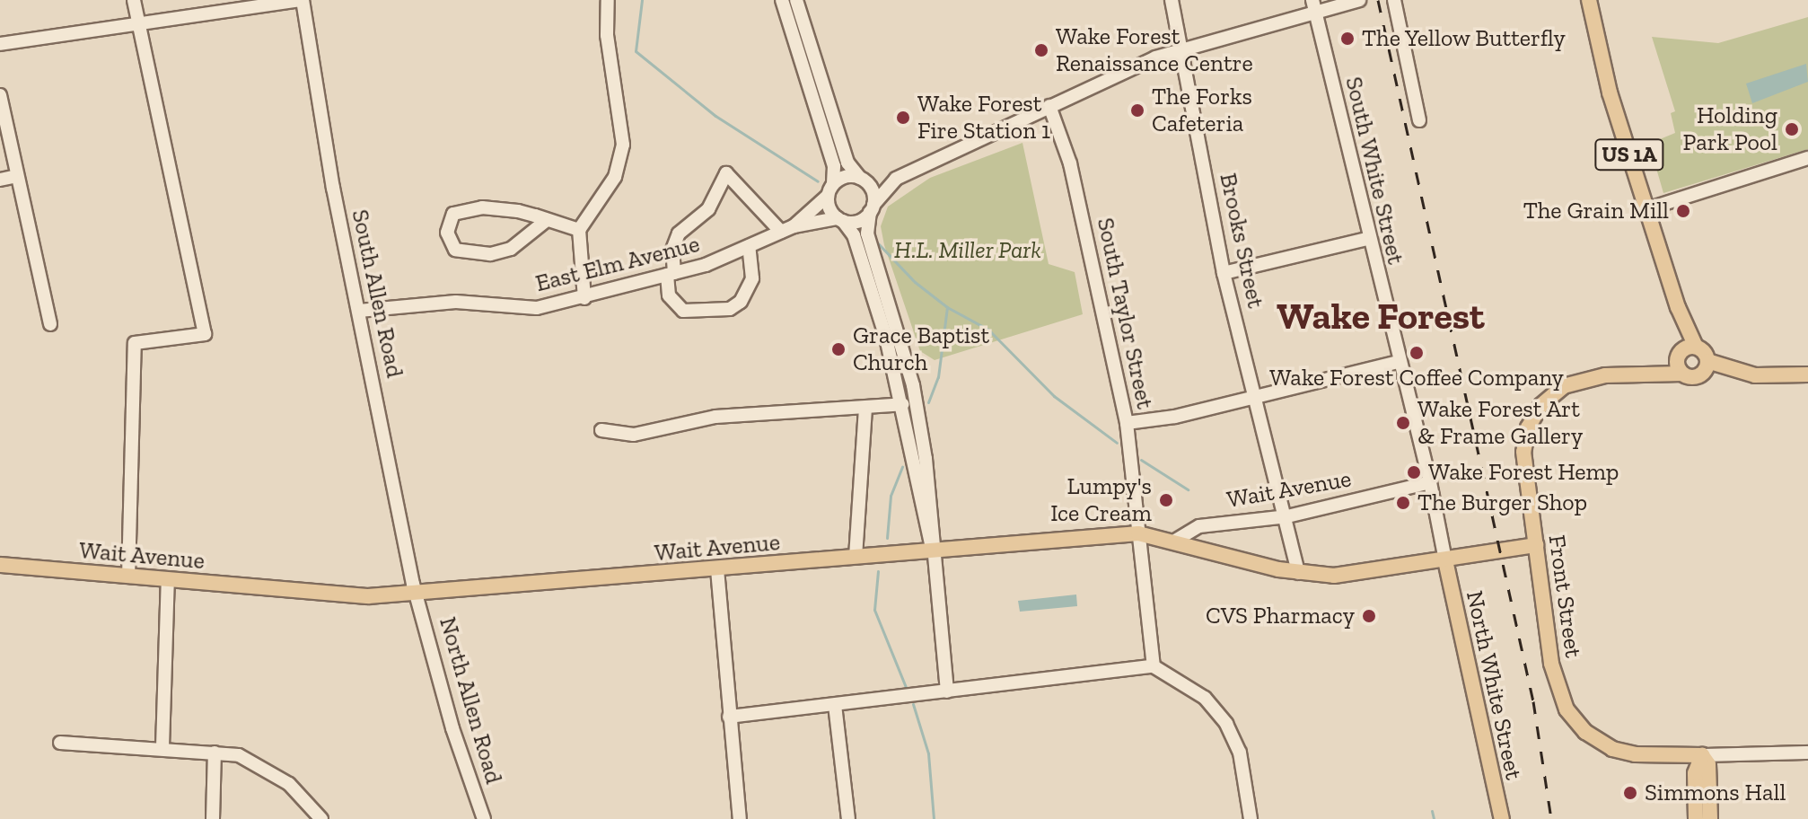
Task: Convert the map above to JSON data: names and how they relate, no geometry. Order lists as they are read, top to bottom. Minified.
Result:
{"streets":{"main road":["US 1A","Wait Avenue","Front Street","North White Street"],"street":["South White Street","Brooks Street","East Elm Avenue","South Allen Road","South Taylor Street","North Allen Road"]},"crossings":[["US 1A","Front Street"],["South White Street","Wait Avenue"],["South White Street","North White Street"],["Brooks Street","Wait Avenue"],["East Elm Avenue","South Allen Road"],["South Allen Road","Wait Avenue"],["South Allen Road","North Allen Road"],["South Taylor Street","Wait Avenue"],["Wait Avenue","North Allen Road"]],"districts":["Wake Forest"],"parks":["H.L. Miller Park"],"places":["The Yellow Butterfly","Wake Forest Renaissance Centre","The Forks Cafeteria","Wake Forest Fire Station 1","Holding Park Pool","The Grain Mill","Grace Baptist Church","Wake Forest Coffee Company","Wake Forest Art & Frame Gallery","Wake Forest Hemp","Lumpy's Ice Cream","The Burger Shop","CVS Pharmacy","Simmons Hall"]}
